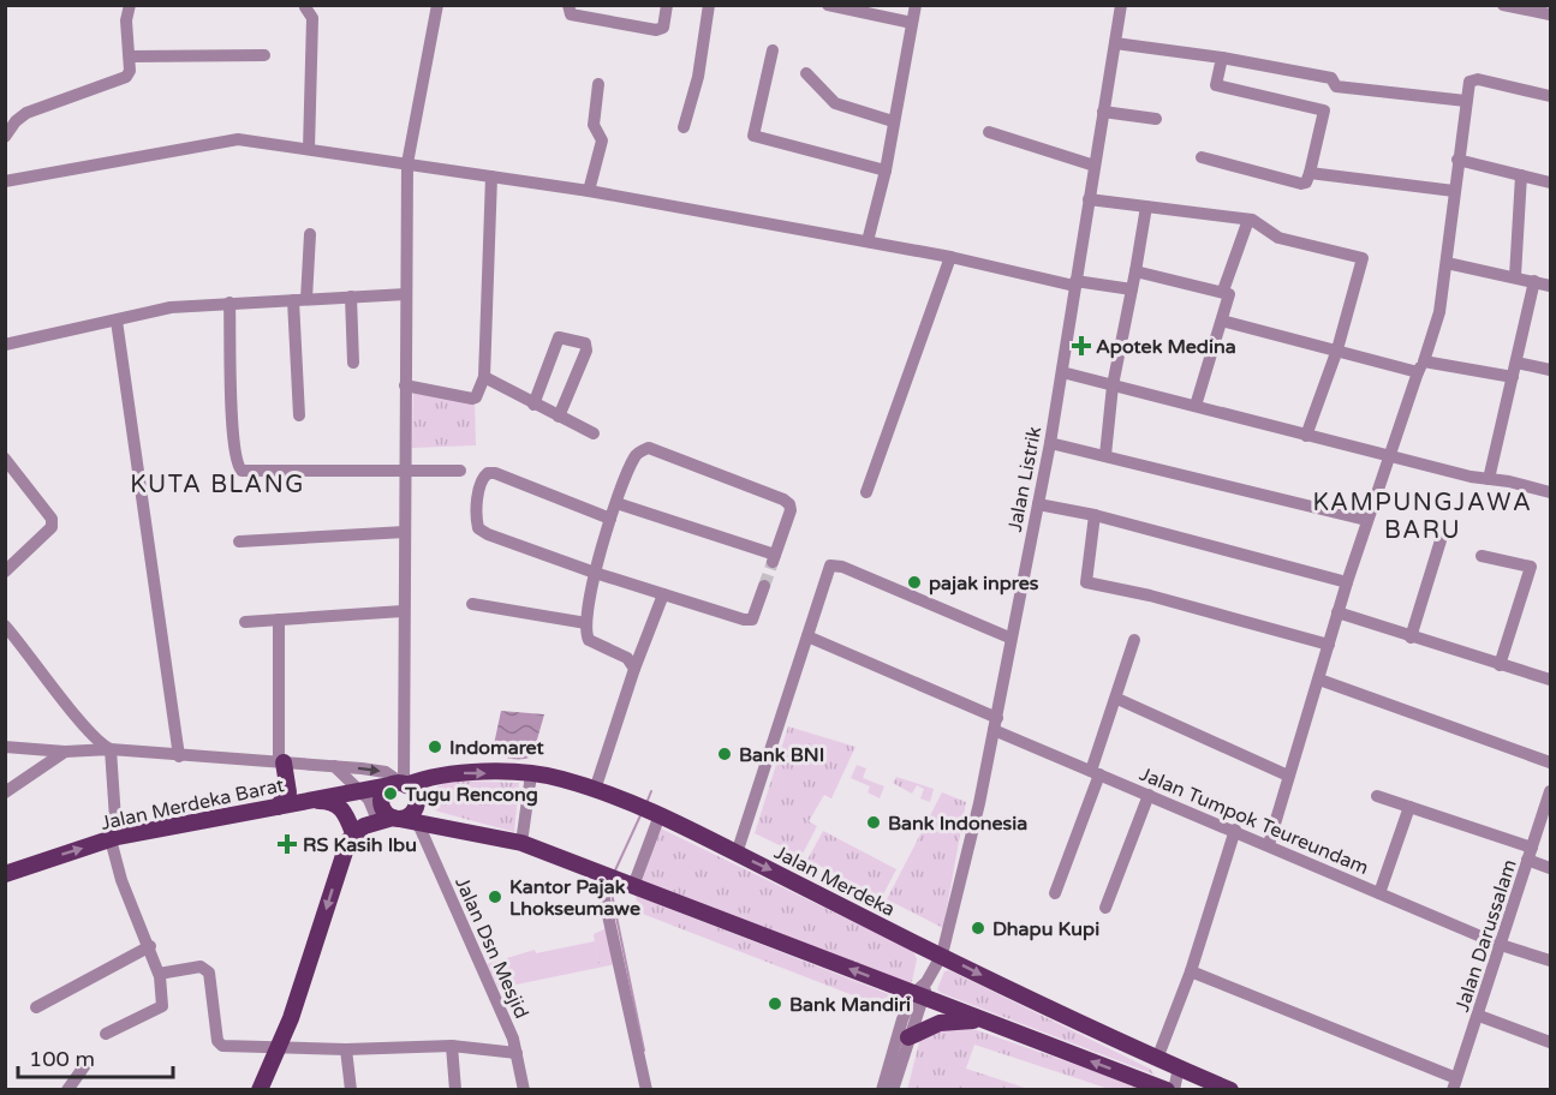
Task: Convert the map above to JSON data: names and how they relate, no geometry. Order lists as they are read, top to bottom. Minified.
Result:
{"streets":{"main road":["Jalan Merdeka Barat","Jalan Merdeka"],"street":["Jalan Listrik","Jalan Tumpok Teureundam","Jalan Darussalam","Jalan Dsn Mesjid"]},"crossings":[["Jalan Listrik","Jalan Tumpok Teureundam"],["Jalan Listrik","Jalan Merdeka"],["Jalan Merdeka Barat","Jalan Merdeka"],["Jalan Tumpok Teureundam","Jalan Darussalam"]],"districts":["KUTA BLANG","KAMPUNGJAWA BARU"],"places":{"health":["Apotek Medina","RS Kasih Ibu"],"other":["pajak inpres","Indomaret","Bank BNI","Tugu Rencong","Bank Indonesia","Kantor Pajak Lhokseumawe","Dhapu Kupi","Bank Mandiri"]},"scale_bar":"100 m"}
